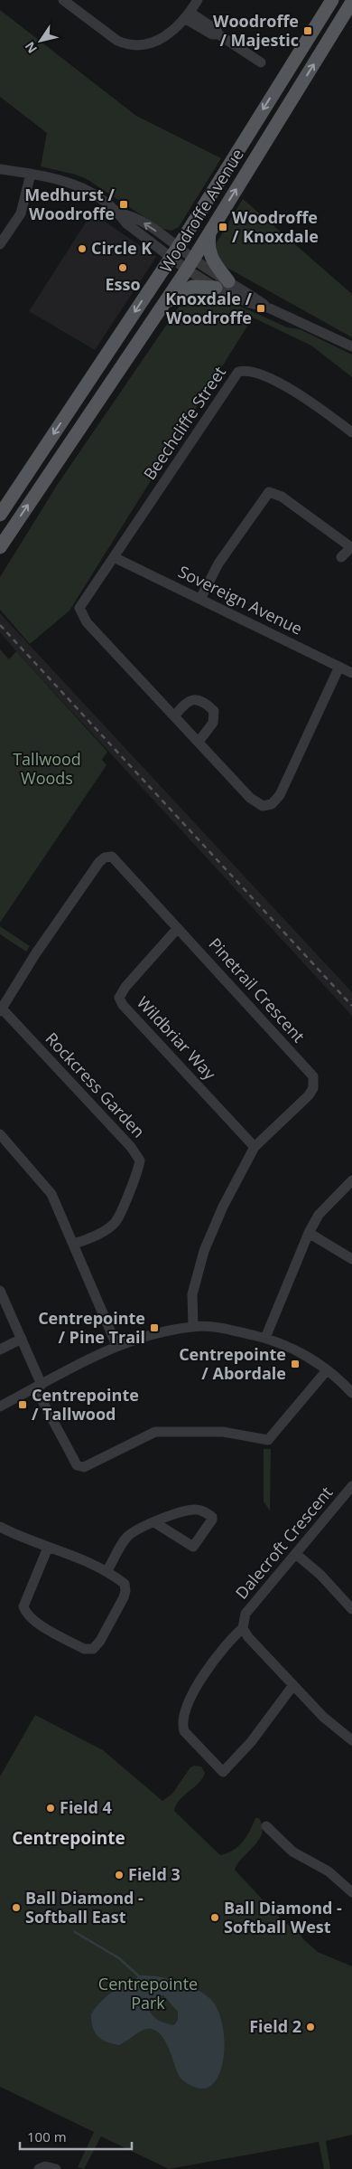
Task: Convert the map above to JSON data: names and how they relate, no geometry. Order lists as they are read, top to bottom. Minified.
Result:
{"streets":{"main road":["Woodroffe Avenue"],"street":["Beechcliffe Street","Sovereign Avenue","Pinetrail Crescent","Wildbriar Way","Rockcress Garden","Dalecroft Crescent"]},"crossings":[["Beechcliffe Street","Sovereign Avenue"],["Pinetrail Crescent","Wildbriar Way"],["Pinetrail Crescent","Rockcress Garden"]],"districts":["Centrepointe"],"parks":["Tallwood Woods","Centrepointe Park"],"places":{"transit":["Woodroffe / Majestic","Medhurst / Woodroffe","Woodroffe / Knoxdale","Knoxdale / Woodroffe","Centrepointe / Pine Trail","Centrepointe / Abordale","Centrepointe / Tallwood"],"other":["Circle K","Esso","Field 4","Field 3","Ball Diamond - Softball East","Ball Diamond - Softball West","Field 2"]},"scale_bar":"100 m","north":"bottom left"}
